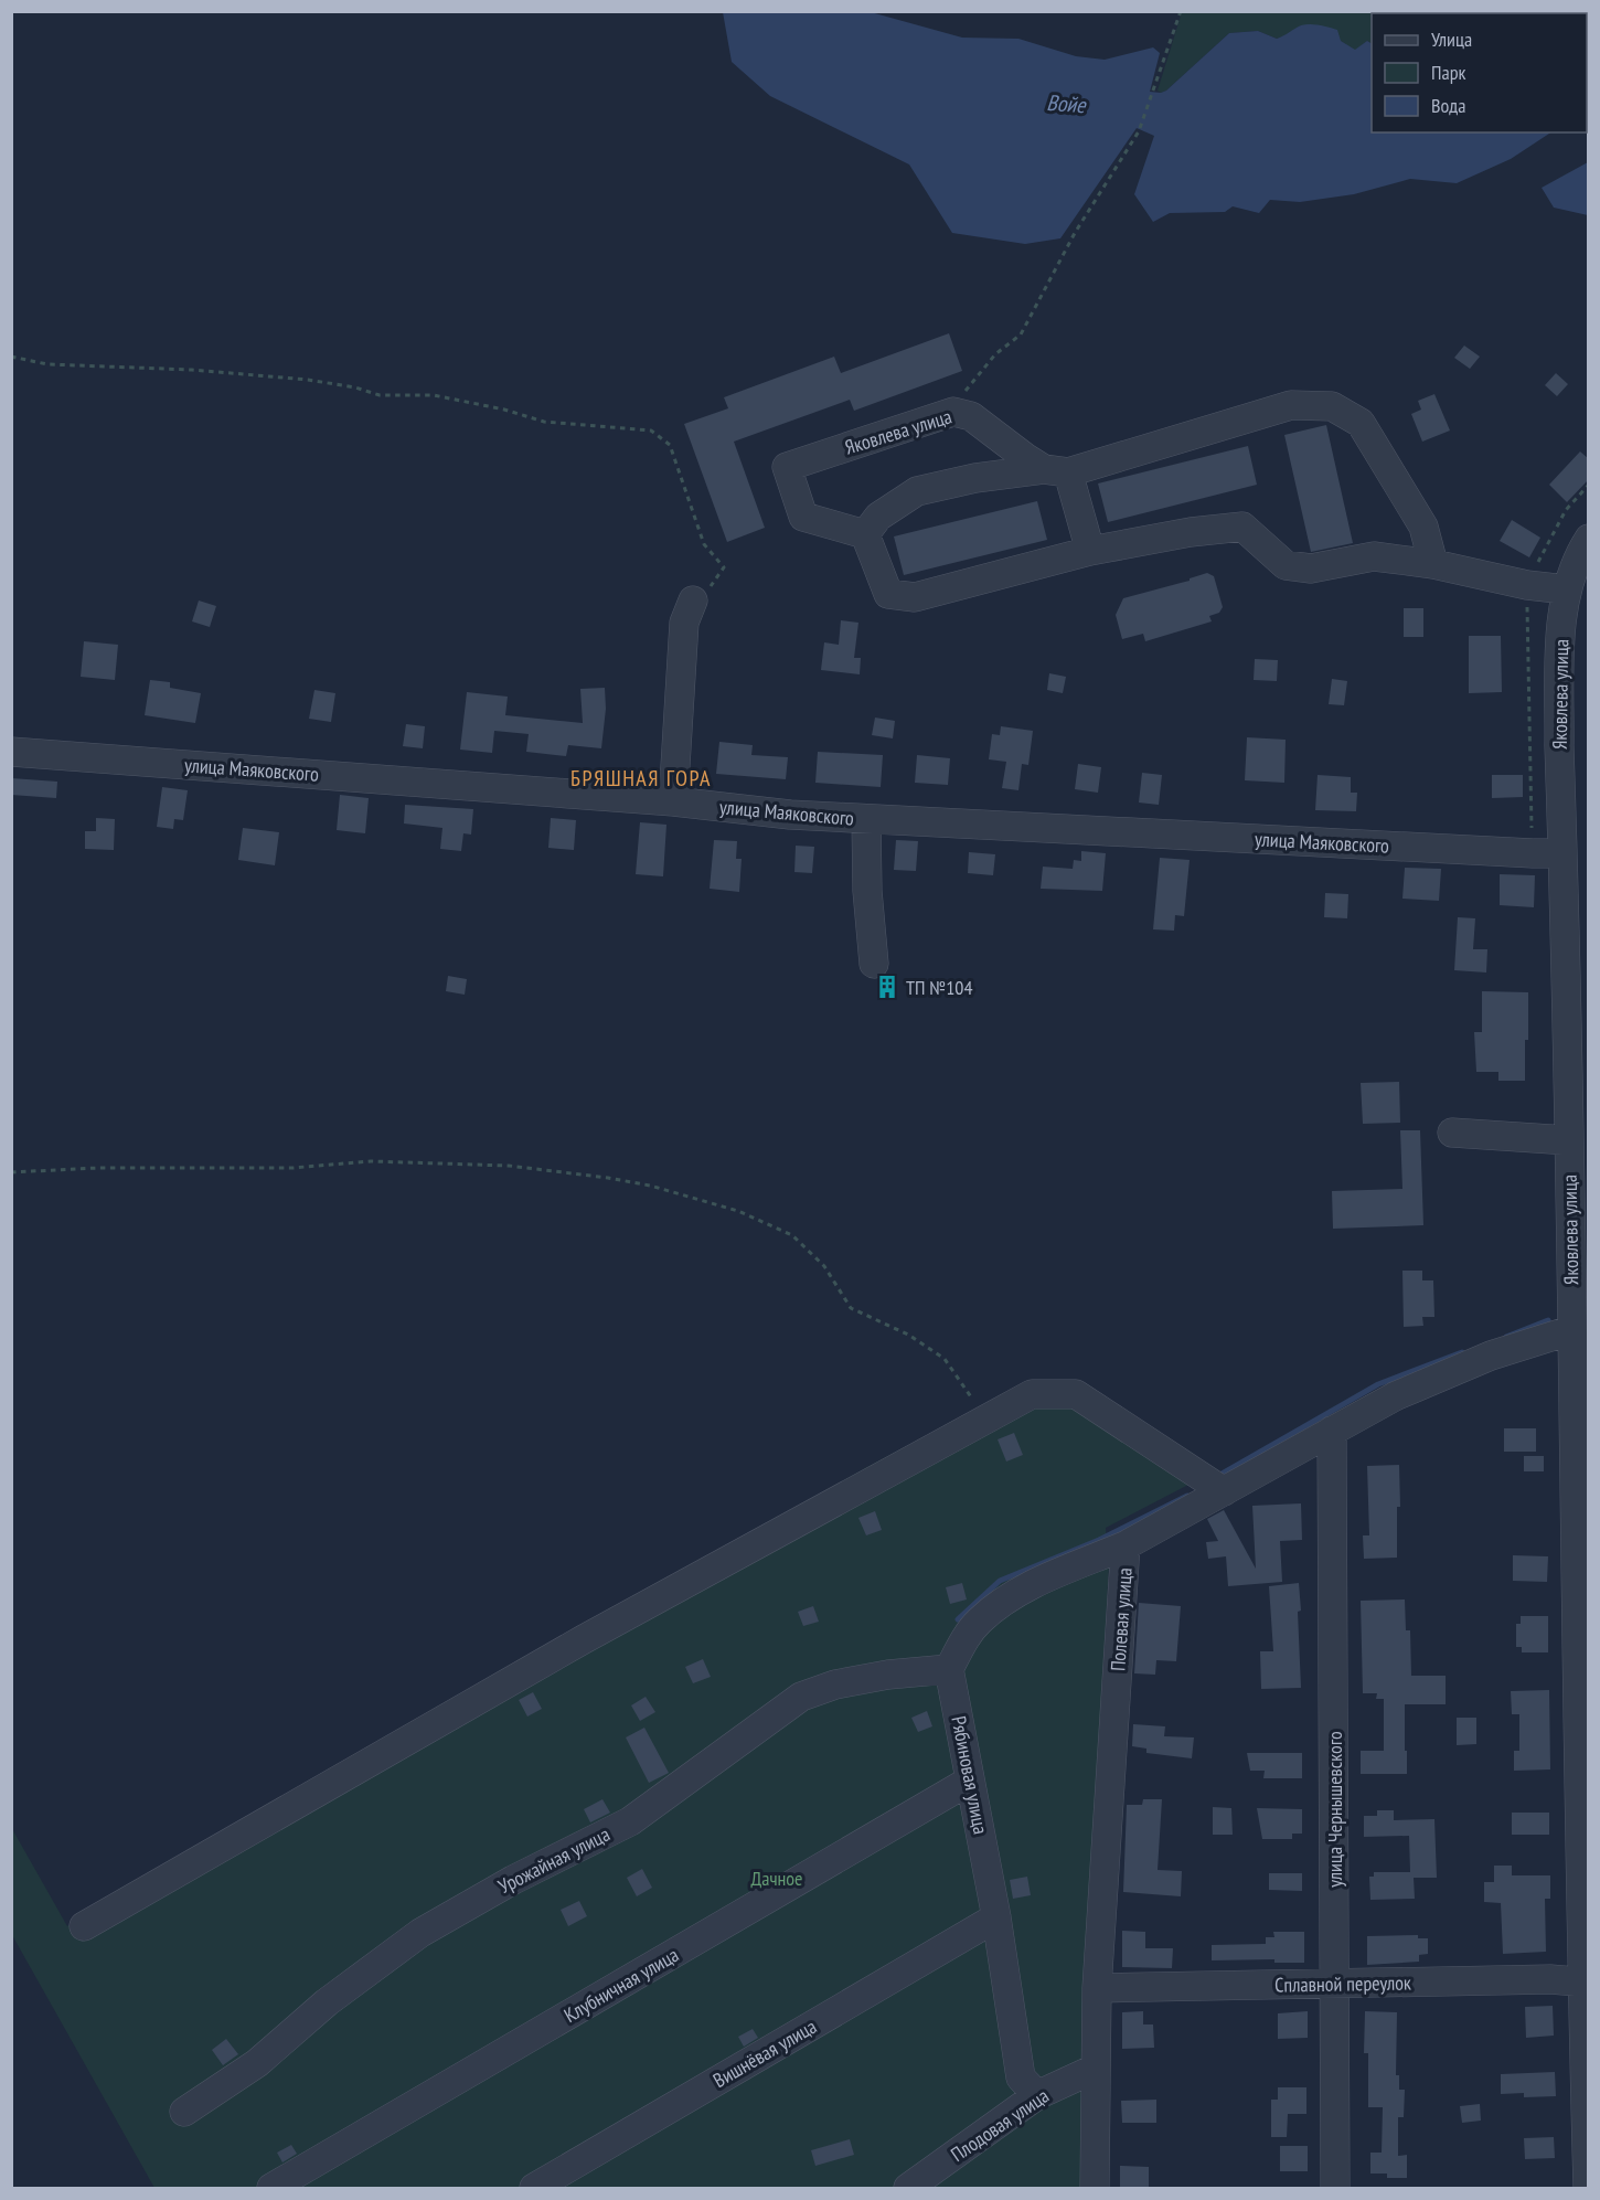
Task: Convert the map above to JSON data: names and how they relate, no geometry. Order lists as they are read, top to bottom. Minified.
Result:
{"streets":{"street":["Яковлева улица","улица Маяковского","Полевая улица","Рябиновая улица","улица Чернышевского","Урожайная улица","Сплавной переулок","Клубничная улица","Вишнёвая улица","Плодовая улица"]},"crossings":[["Яковлева улица","улица Маяковского"],["Яковлева улица","Полевая улица"],["Яковлева улица","Сплавной переулок"],["Полевая улица","улица Чернышевского"],["Полевая улица","Сплавной переулок"],["Полевая улица","Плодовая улица"],["Рябиновая улица","Урожайная улица"],["Рябиновая улица","Клубничная улица"],["Рябиновая улица","Вишнёвая улица"],["Рябиновая улица","Плодовая улица"],["улица Чернышевского","Сплавной переулок"]],"districts":["БРЯШНАЯ ГОРА"],"water":["Войе"],"parks":["Дачное"],"places":{"building":["ТП №104"]},"legend":["Улица","Парк","Вода"]}
